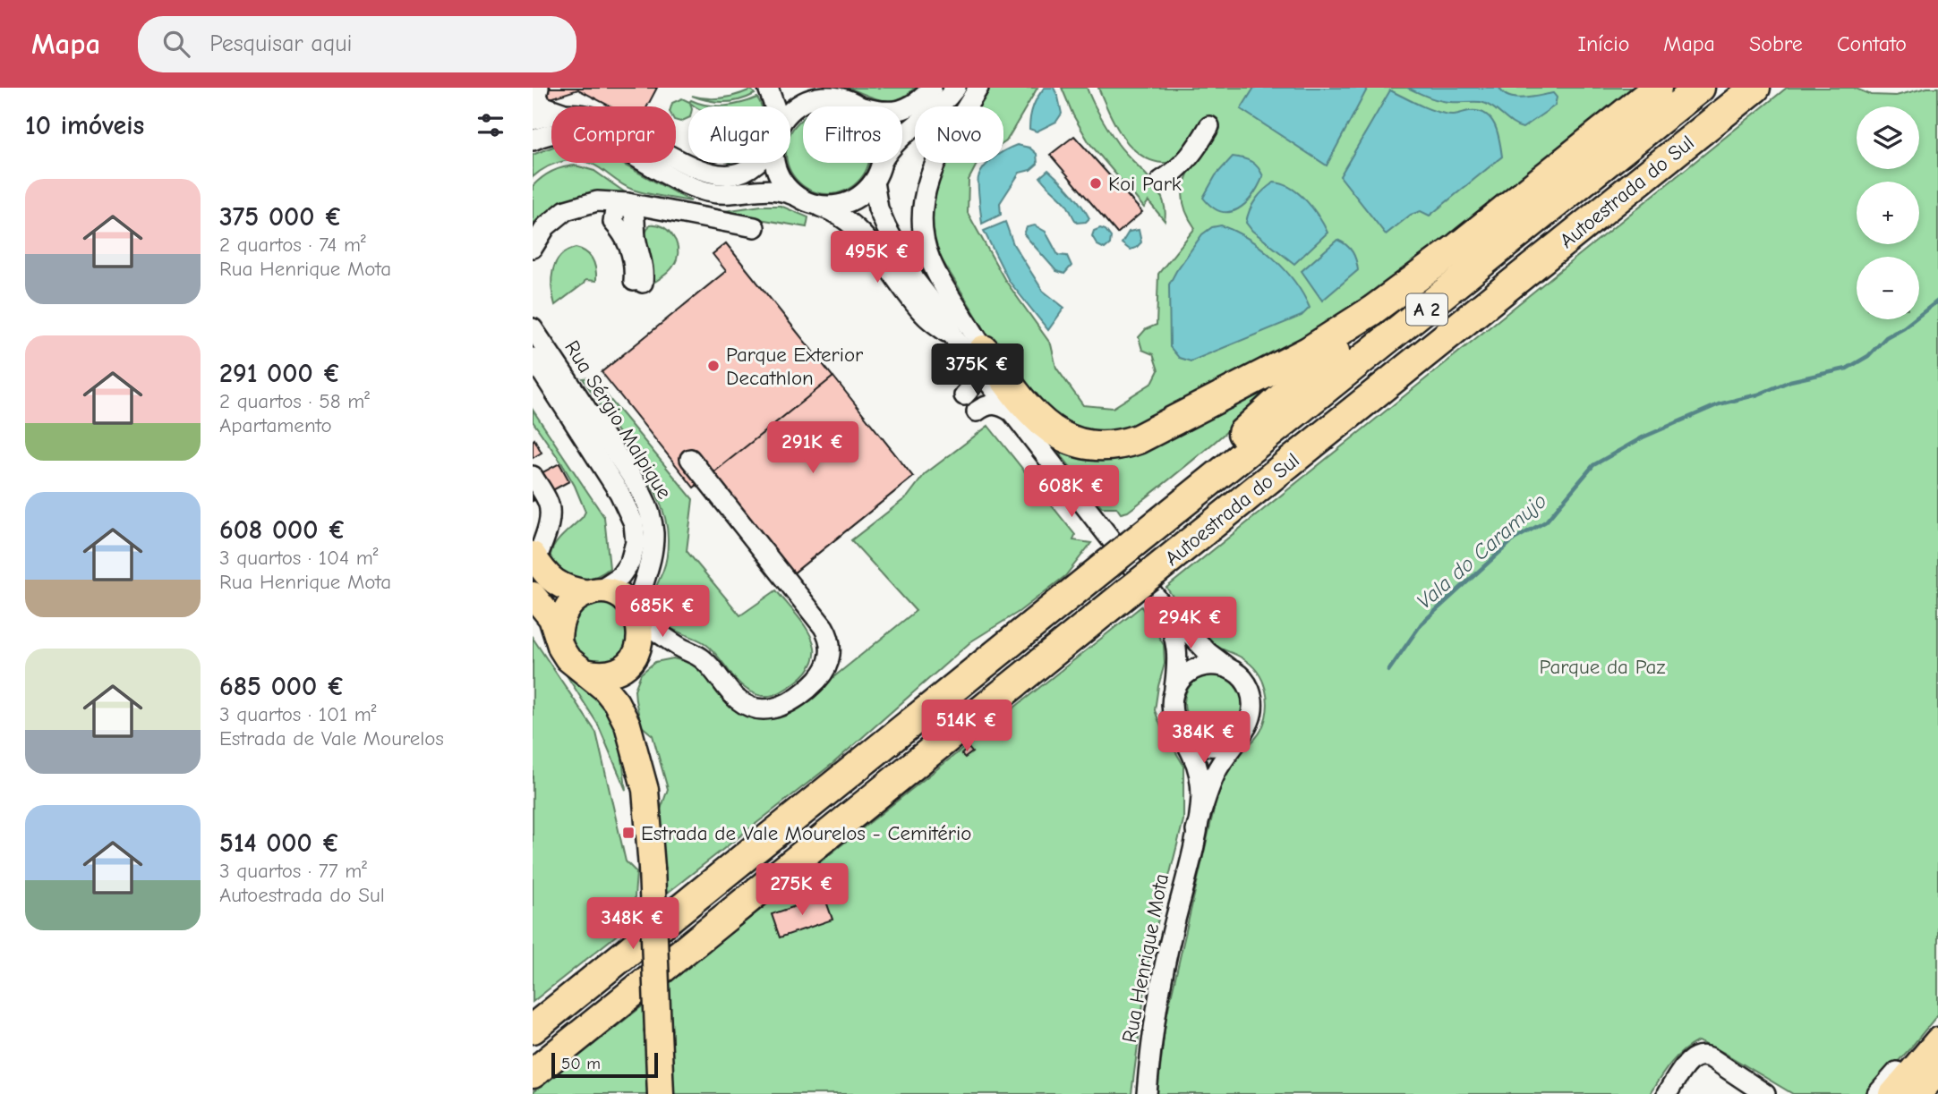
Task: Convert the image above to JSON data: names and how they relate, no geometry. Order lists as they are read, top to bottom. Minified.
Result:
{"streets":{"highway":["Autoestrada do Sul","A 2"],"street":["Rua Sérgio Malpique","Rua Henrique Mota"]},"water":["Vala do Caramujo"],"parks":["Parque da Paz"],"places":{"other":["Koi Park","Parque Exterior Decathlon"],"transit":["Estrada de Vale Mourelos - Cemitério"]},"scale_bar":"50 m","page":{"header":"Mapa","search":"Pesquisar aqui","nav":["Início","Mapa","Sobre","Contato"],"heading":"10 imóveis","map_buttons":["+","−"],"chip":["Comprar","Alugar","Filtros","Novo"],"list":[{"name":"375 000 €","note":"2 quartos · 74 m² · Rua Henrique Mota"},{"name":"291 000 €","note":"2 quartos · 58 m² · Apartamento"},{"name":"608 000 €","note":"3 quartos · 104 m² · Rua Henrique Mota"},{"name":"685 000 €","note":"3 quartos · 101 m² · Estrada de Vale Mourelos"},{"name":"514 000 €","note":"3 quartos · 77 m² · Autoestrada do Sul"}],"price":["495K €","375K €","291K €","608K €","685K €","294K €","514K €","384K €","275K €","348K €"],"scale":"50 m"}}
